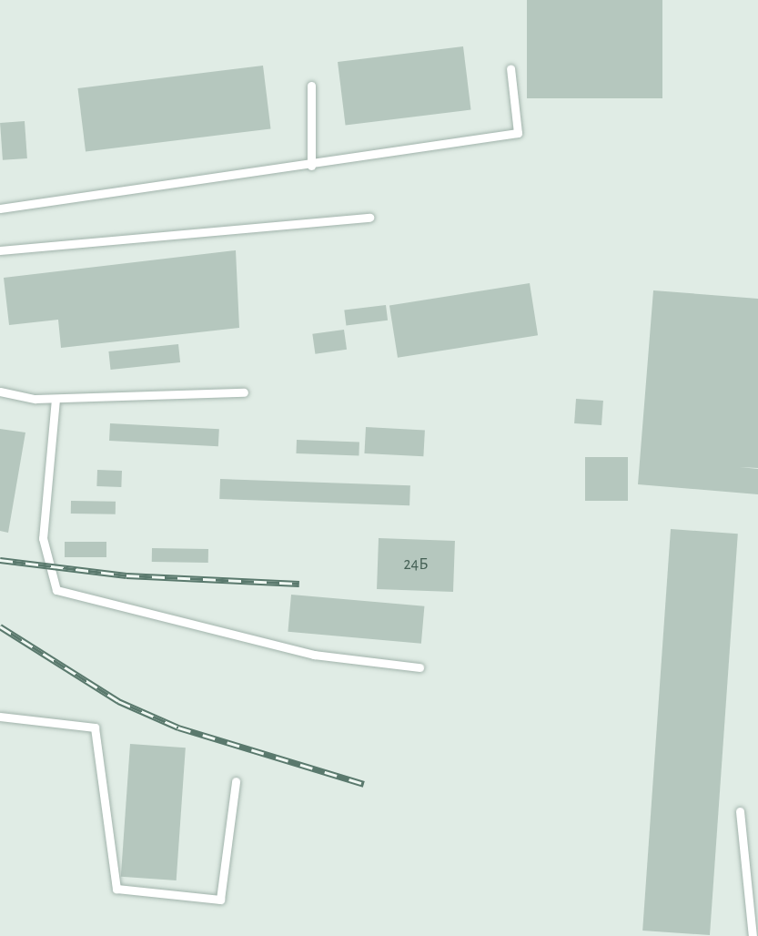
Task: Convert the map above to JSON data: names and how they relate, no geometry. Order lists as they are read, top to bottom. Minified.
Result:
{"house_numbers":["24Б"]}
